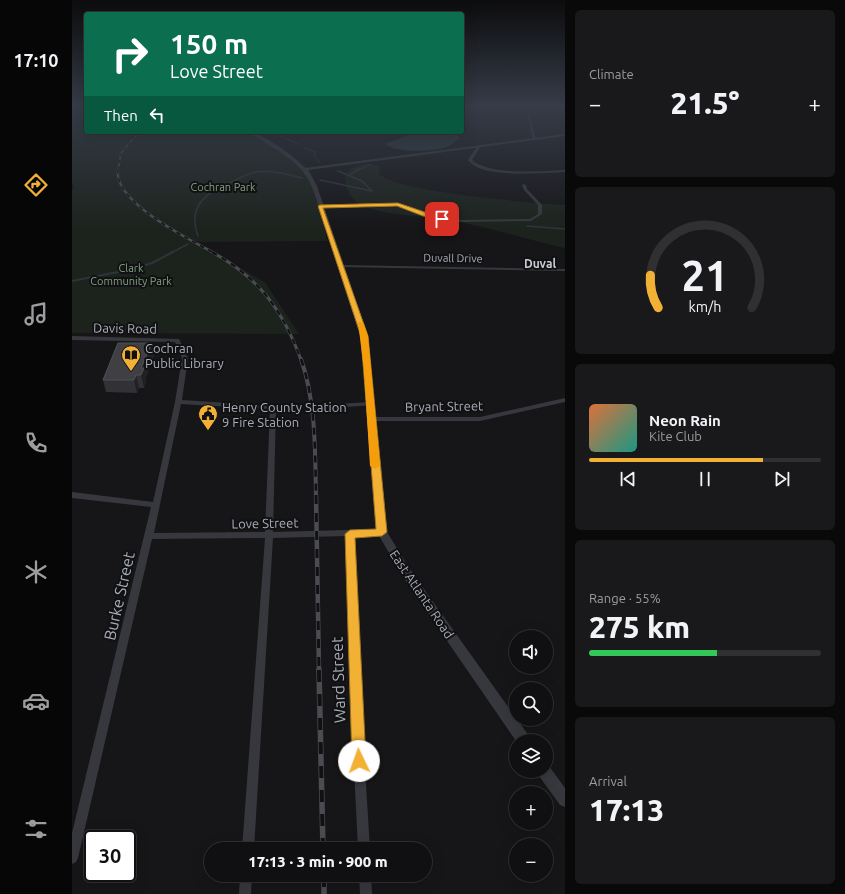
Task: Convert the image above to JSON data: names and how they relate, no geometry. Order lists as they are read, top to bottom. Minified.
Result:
{"streets":{"street":["Duvall Drive","Davis Road","Bryant Street","Love Street","East Atlanta Road","Burke Street","Ward Street"]},"crossings":[["Duvall Drive","East Atlanta Road"],["Davis Road","Burke Street"],["Bryant Street","East Atlanta Road"],["Love Street","East Atlanta Road"],["Love Street","Burke Street"],["Love Street","Ward Street"]],"districts":["Duval"],"parks":["Cochran Park","Clark Community Park"],"places":{"library":["Cochran Public Library"],"public building":["Henry County Station 9 Fire Station"]},"page":{"tabs":"17:10","tile":["Climate",["Range · 55%","275 km"],["Arrival","17:13"]],"turn":["150 m","Love Street"],"heat":["−","21.5°","+"],"then":"Then","song":["Neon Rain","Kite Club"],"map_buttons":["+","−"],"limit":"30","trip":"17:13 · 3 min · 900 m","gauge":["21","km/h"]}}
